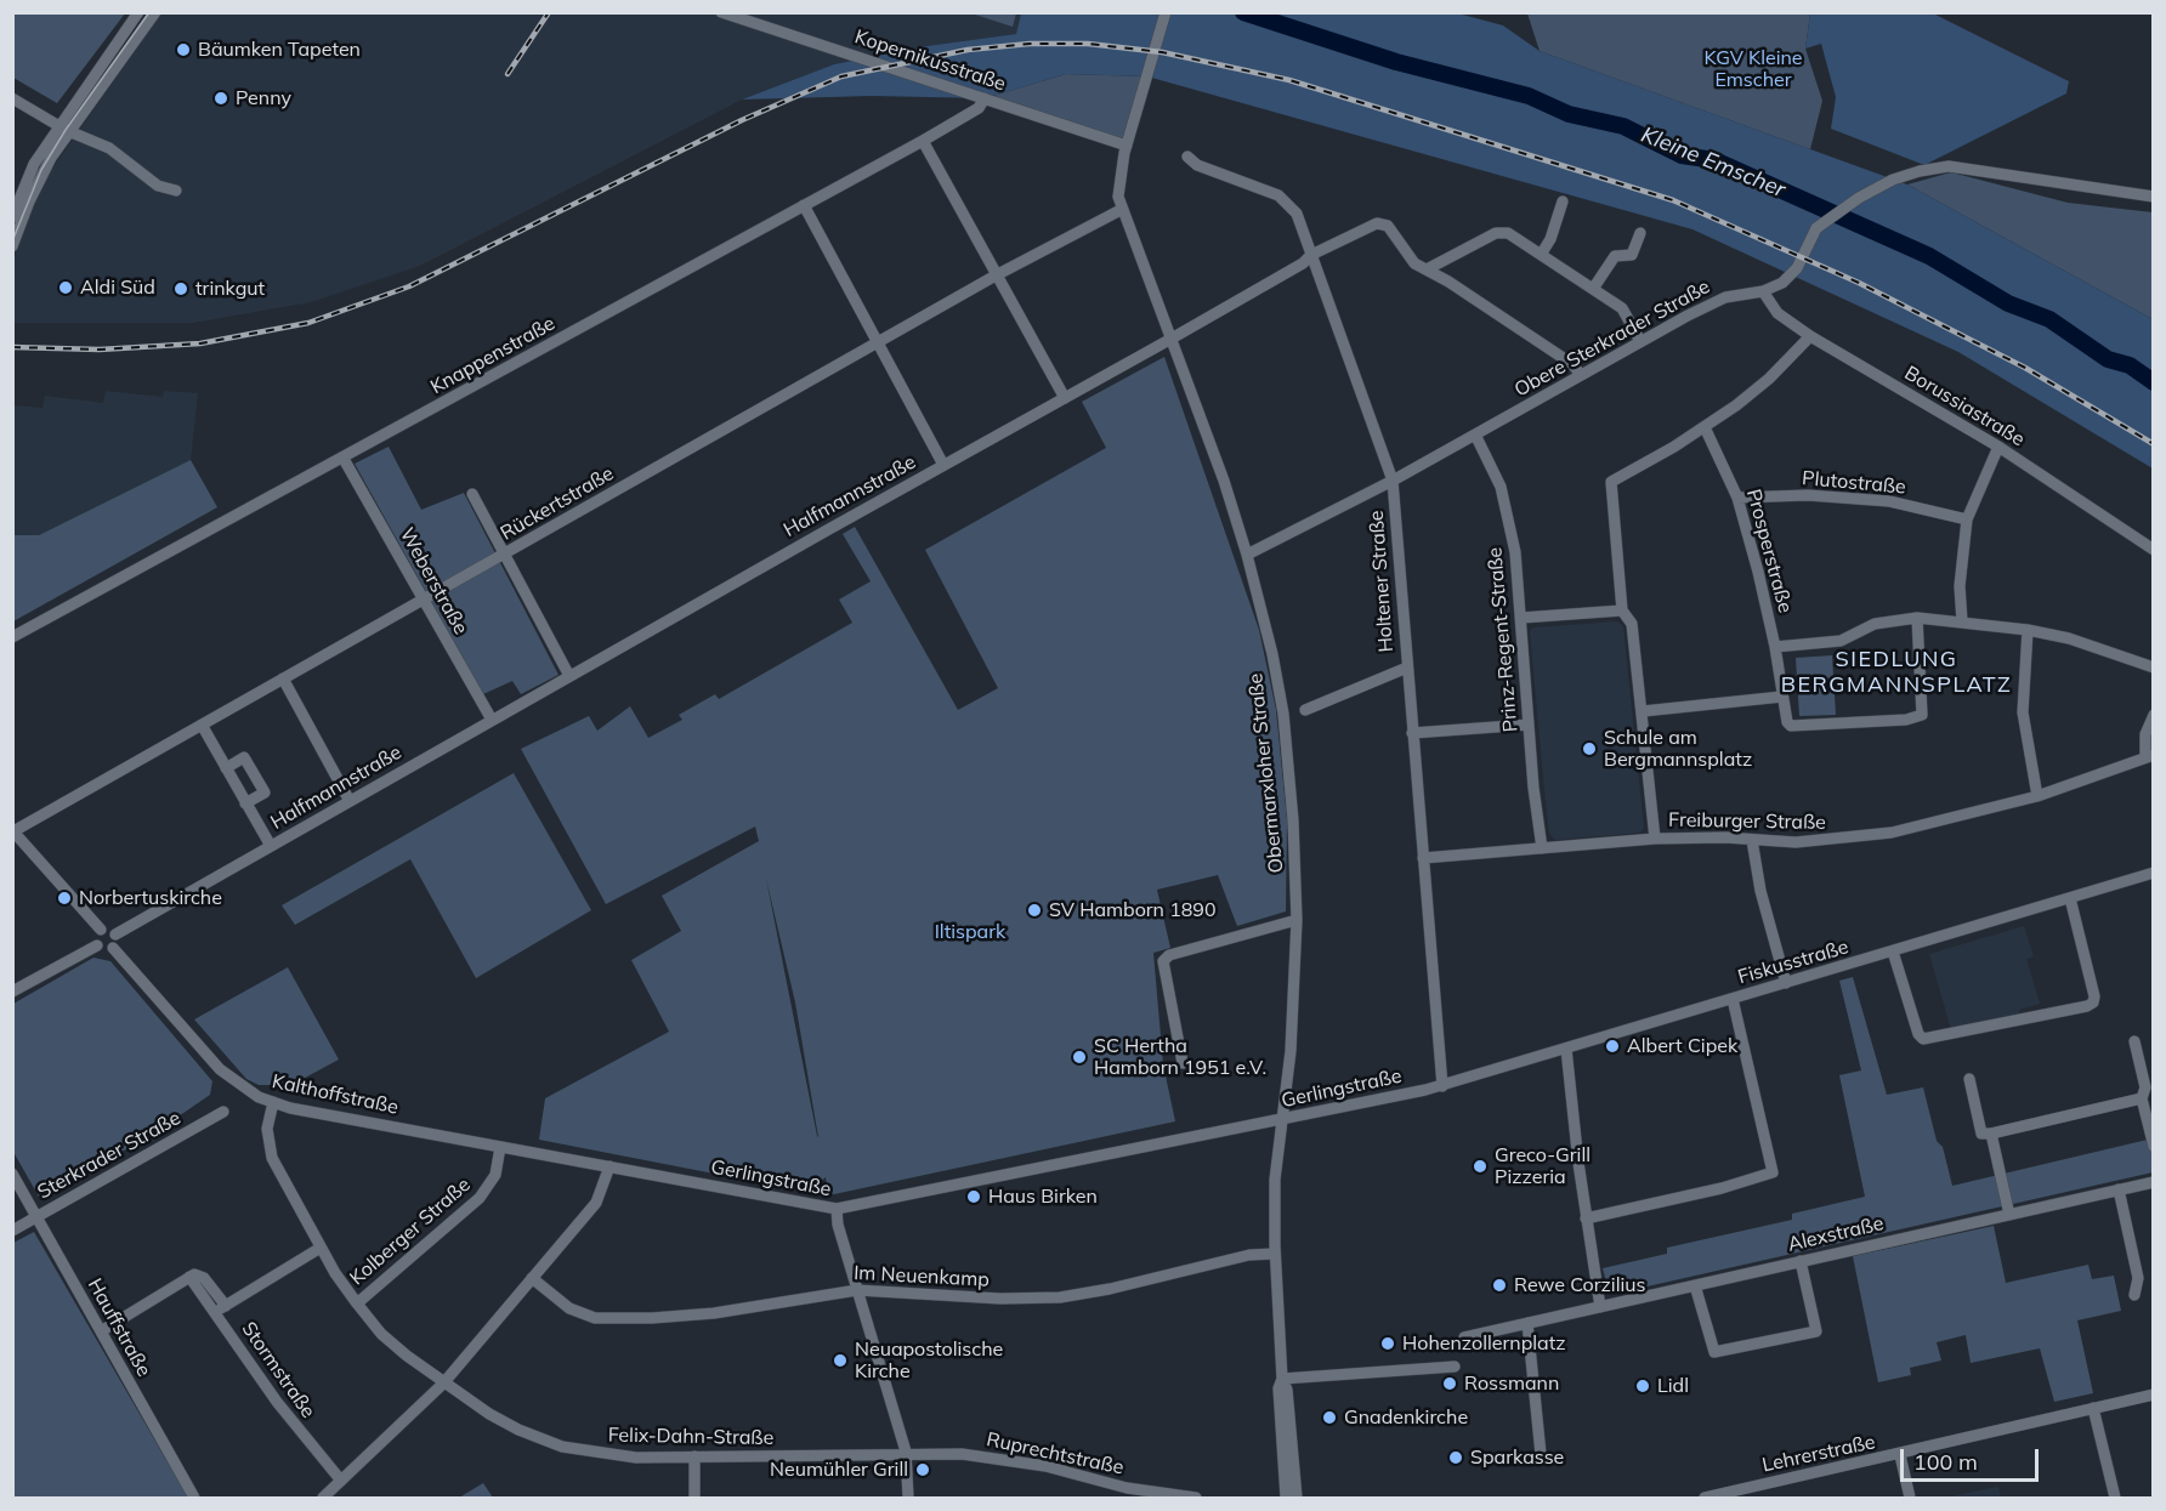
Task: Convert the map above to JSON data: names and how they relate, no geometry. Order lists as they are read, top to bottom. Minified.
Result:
{"streets":{"street":["Kopernikusstraße","Obere Sterkrader Straße","Knappenstraße","Borussiastraße","Plutostraße","Halfmannstraße","Rückertstraße","Prosperstraße","Weberstraße","Holtener Straße","Prinz-Regent-Straße","Obermarxloher Straße","Freiburger Straße","Fiskusstraße","Gerlingstraße","Kalthoffstraße","Sterkrader Straße","Kolberger Straße","Alexstraße","Im Neuenkamp","Hauffstraße","Stormstraße","Felix-Dahn-Straße","Ruprechtstraße","Lehrerstraße"]},"crossings":[["Kopernikusstraße","Knappenstraße"],["Kopernikusstraße","Obermarxloher Straße"],["Obere Sterkrader Straße","Borussiastraße"],["Obere Sterkrader Straße","Halfmannstraße"],["Obere Sterkrader Straße","Holtener Straße"],["Obere Sterkrader Straße","Prinz-Regent-Straße"],["Obere Sterkrader Straße","Obermarxloher Straße"],["Knappenstraße","Weberstraße"],["Plutostraße","Prosperstraße"],["Halfmannstraße","Weberstraße"],["Halfmannstraße","Holtener Straße"],["Halfmannstraße","Obermarxloher Straße"],["Halfmannstraße","Kalthoffstraße"],["Rückertstraße","Weberstraße"],["Rückertstraße","Obermarxloher Straße"],["Holtener Straße","Freiburger Straße"],["Holtener Straße","Fiskusstraße"],["Holtener Straße","Gerlingstraße"],["Prinz-Regent-Straße","Freiburger Straße"],["Obermarxloher Straße","Gerlingstraße"],["Obermarxloher Straße","Im Neuenkamp"],["Fiskusstraße","Gerlingstraße"],["Gerlingstraße","Kalthoffstraße"],["Kalthoffstraße","Kolberger Straße"],["Kalthoffstraße","Felix-Dahn-Straße"],["Sterkrader Straße","Hauffstraße"],["Kolberger Straße","Felix-Dahn-Straße"],["Hauffstraße","Stormstraße"],["Felix-Dahn-Straße","Ruprechtstraße"]],"districts":["SIEDLUNG BERGMANNSPLATZ"],"water":["Kleine Emscher"],"parks":["KGV Kleine Emscher","Iltispark"],"places":["Bäumken Tapeten","Penny","Aldi Süd","trinkgut","Schule am Bergmannsplatz","Norbertuskirche","SV Hamborn 1890","Albert Cipek","SC Hertha Hamborn 1951 e.V.","Greco-Grill Pizzeria","Haus Birken","Rewe Corzilius","Hohenzollernplatz","Neuapostolische Kirche","Rossmann","Lidl","Gnadenkirche","Sparkasse","Neumühler Grill"],"scale_bar":"100 m"}
